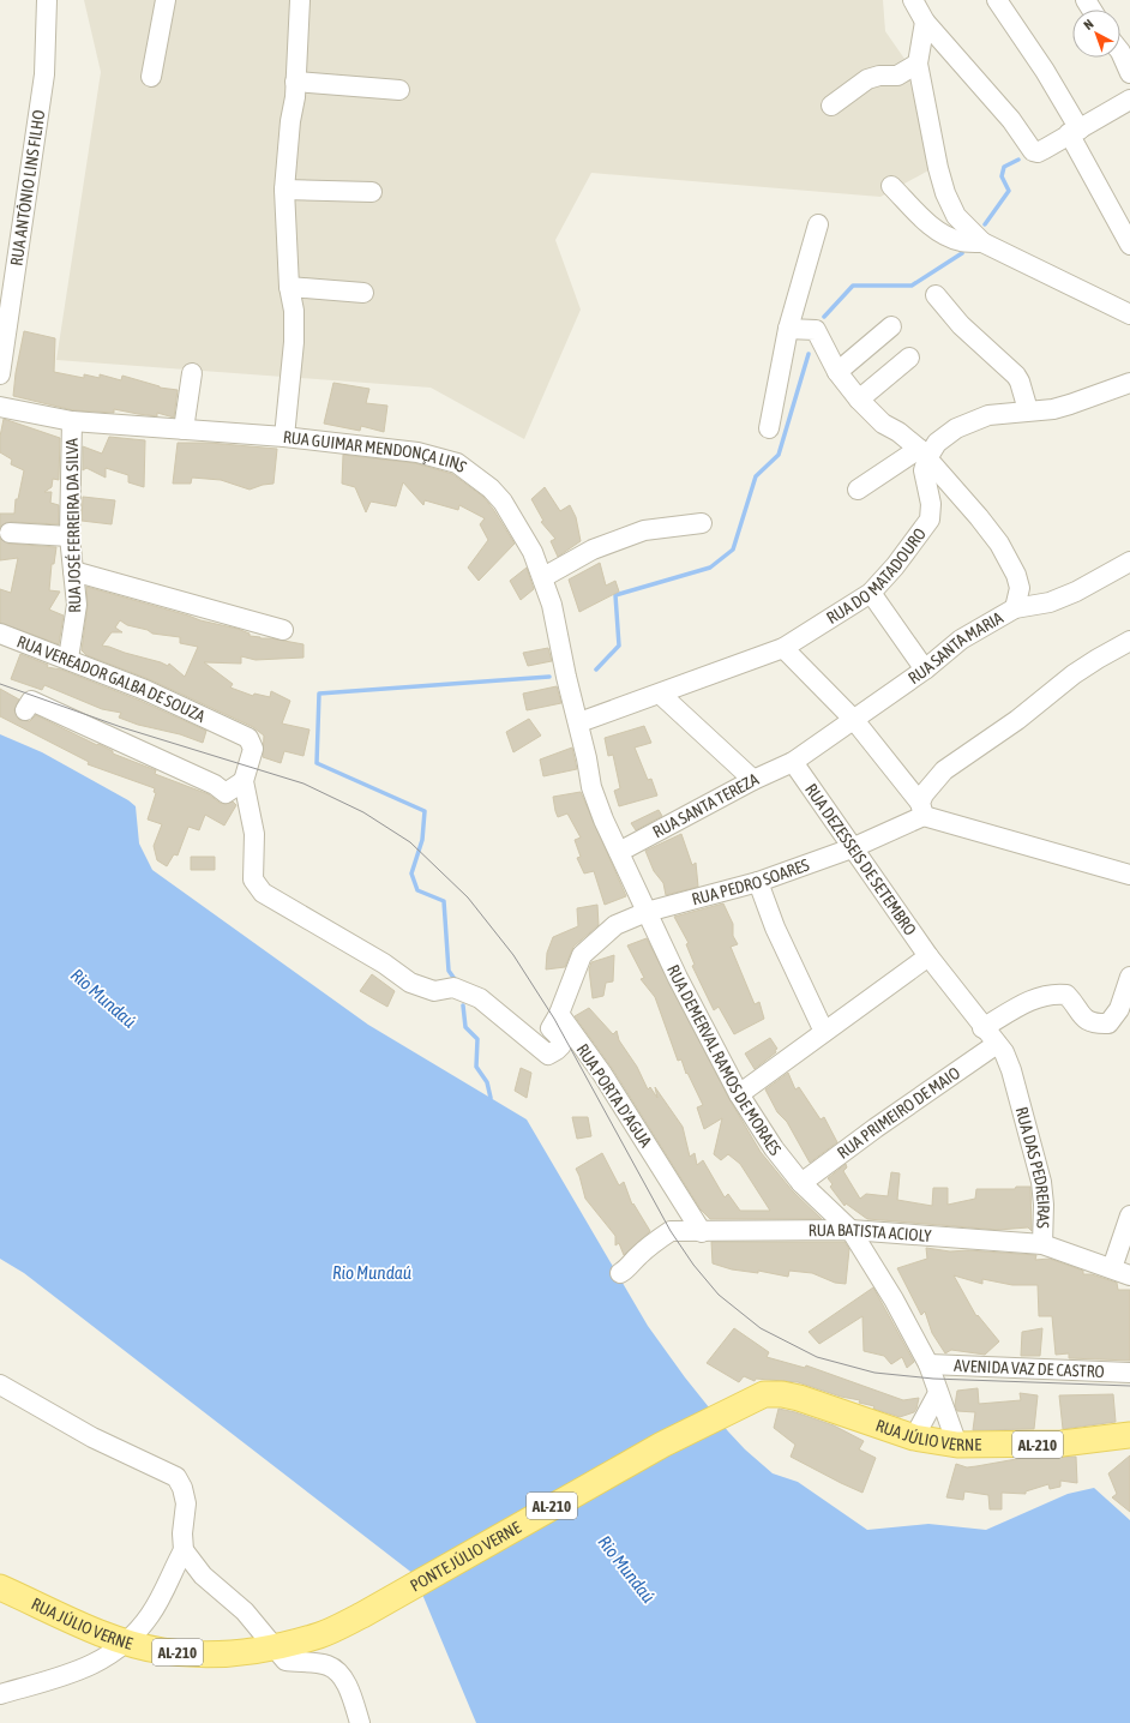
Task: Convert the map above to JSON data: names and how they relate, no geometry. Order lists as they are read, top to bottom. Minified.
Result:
{"streets":{"main road":["RUA JÚLIO VERNE","AL-210","PONTE JÚLIO VERNE"],"street":["RUA ANTÔNIO LINS FILHO","RUA GUIMAR MENDONÇA LINS","RUA JOSÉ FERREIRA DA SILVA","RUA DO MATADOURO","RUA SANTA MARIA","RUA VEREADOR GALBA DE SOUZA","RUA SANTA TEREZA","RUA DEZESSEIS DE SETEMBRO","RUA PEDRO SOARES","RUA DEMERVAL RAMOS DE MORAES","RUA PORTA D'AGUA","RUA PRIMEIRO DE MAIO","RUA DAS PEDREIRAS","RUA BATISTA ACIOLY","AVENIDA VAZ DE CASTRO"]},"crossings":[["RUA GUIMAR MENDONÇA LINS","RUA JOSÉ FERREIRA DA SILVA"],["RUA GUIMAR MENDONÇA LINS","RUA DO MATADOURO"],["RUA GUIMAR MENDONÇA LINS","RUA DEMERVAL RAMOS DE MORAES"],["RUA JOSÉ FERREIRA DA SILVA","RUA VEREADOR GALBA DE SOUZA"],["RUA DO MATADOURO","RUA DEMERVAL RAMOS DE MORAES"],["RUA SANTA MARIA","RUA SANTA TEREZA"],["RUA SANTA MARIA","RUA DEZESSEIS DE SETEMBRO"],["RUA SANTA TEREZA","RUA DEZESSEIS DE SETEMBRO"],["RUA SANTA TEREZA","RUA DEMERVAL RAMOS DE MORAES"],["RUA DEZESSEIS DE SETEMBRO","RUA PEDRO SOARES"],["RUA DEZESSEIS DE SETEMBRO","RUA PRIMEIRO DE MAIO"],["RUA DEZESSEIS DE SETEMBRO","RUA DAS PEDREIRAS"],["RUA PEDRO SOARES","RUA DEMERVAL RAMOS DE MORAES"],["RUA PEDRO SOARES","RUA PORTA D'AGUA"],["RUA DEMERVAL RAMOS DE MORAES","RUA PRIMEIRO DE MAIO"],["RUA DEMERVAL RAMOS DE MORAES","RUA BATISTA ACIOLY"],["RUA DEMERVAL RAMOS DE MORAES","AVENIDA VAZ DE CASTRO"],["RUA DEMERVAL RAMOS DE MORAES","RUA JÚLIO VERNE"],["RUA PORTA D'AGUA","RUA BATISTA ACIOLY"],["RUA DAS PEDREIRAS","RUA BATISTA ACIOLY"],["RUA JÚLIO VERNE","PONTE JÚLIO VERNE"]],"water":["Rio Mundaú"],"north":"top left"}
